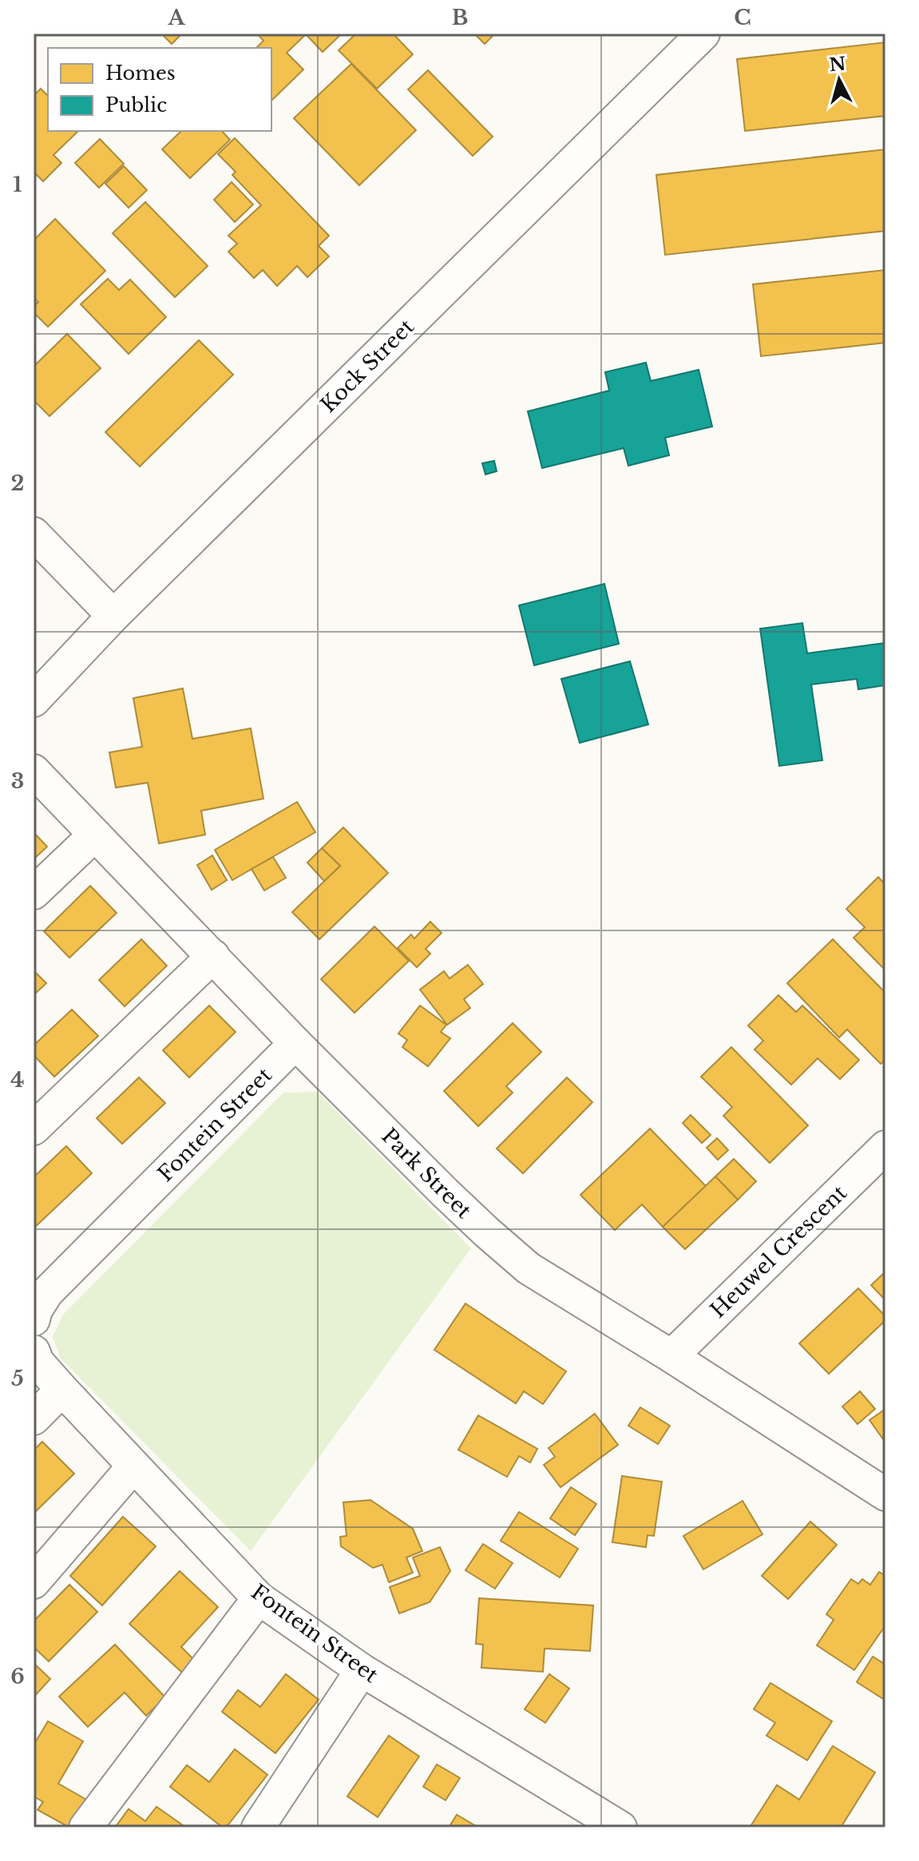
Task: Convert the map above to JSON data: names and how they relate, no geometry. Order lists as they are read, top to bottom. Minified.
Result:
{"streets":{"street":["Kock Street","Fontein Street","Park Street","Heuwel Crescent"]},"crossings":[["Fontein Street","Park Street"],["Park Street","Heuwel Crescent"]],"legend":["Homes","Public"],"north":"top","grid":{"columns":["A","B","C"],"rows":["1","2","3","4","5","6"]}}
